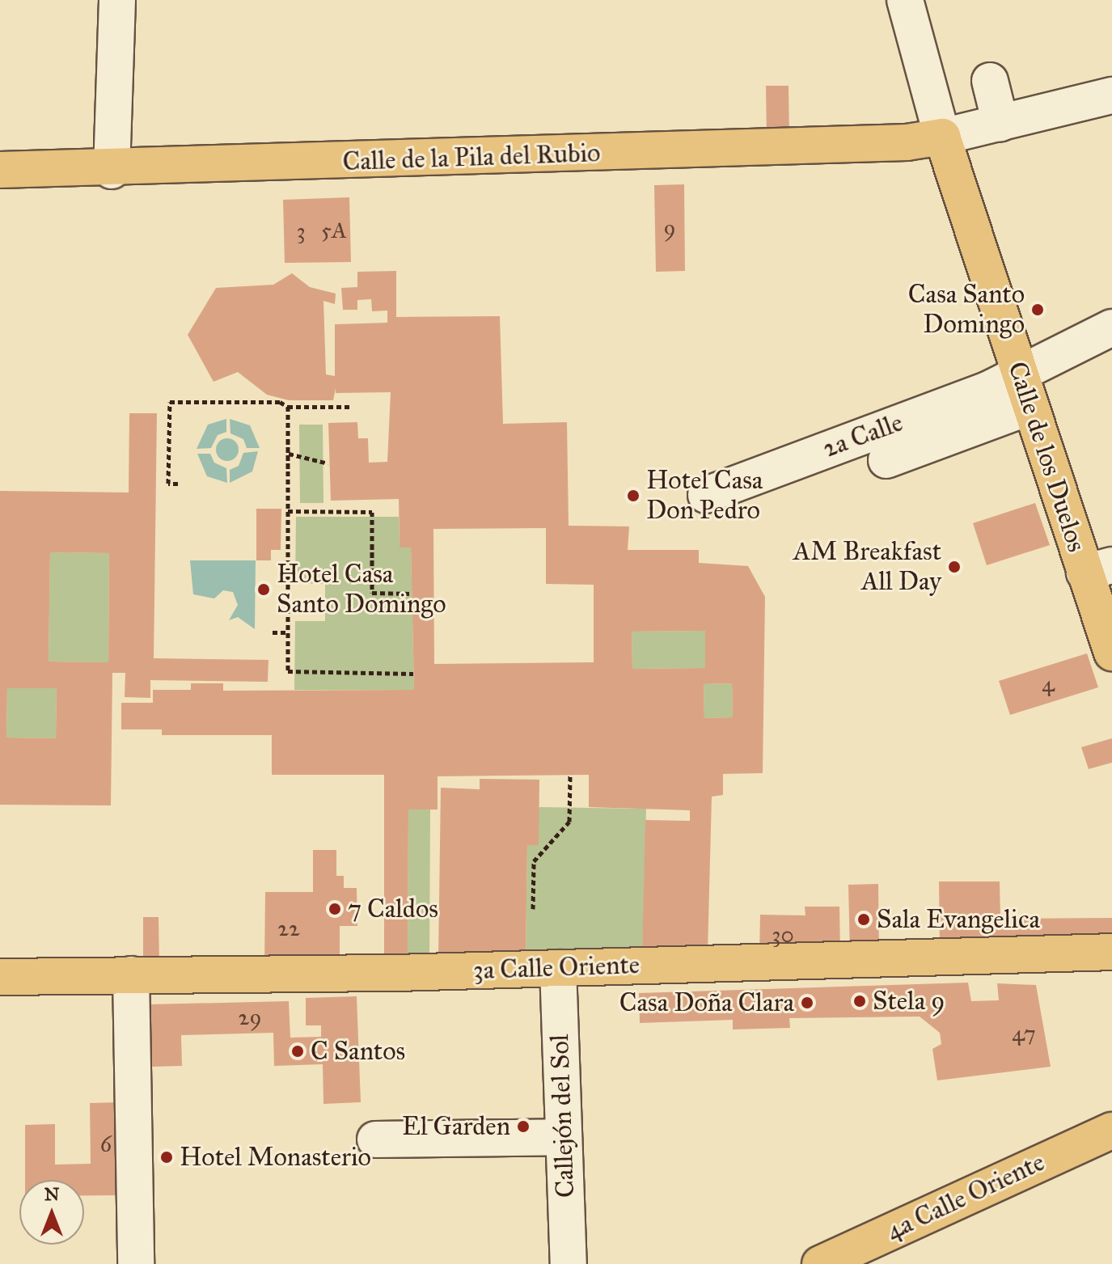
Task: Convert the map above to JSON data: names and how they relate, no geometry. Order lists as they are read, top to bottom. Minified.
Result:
{"streets":{"main road":["Calle de la Pila del Rubio","Calle de los Duelos","3a Calle Oriente","4a Calle Oriente"],"street":["2a Calle","Callejón del Sol"]},"crossings":[["Calle de la Pila del Rubio","Calle de los Duelos"],["2a Calle","Calle de los Duelos"],["3a Calle Oriente","Callejón del Sol"]],"places":["Casa Santo Domingo","Hotel Casa Don Pedro","AM Breakfast All Day","Hotel Casa Santo Domingo","7 Caldos","Sala Evangelica","Stela 9","Casa Doña Clara","C Santos","El Garden","Hotel Monasterio"],"house_numbers":["9","5A","3","4","22","30","29","47","6"],"north":"top"}
